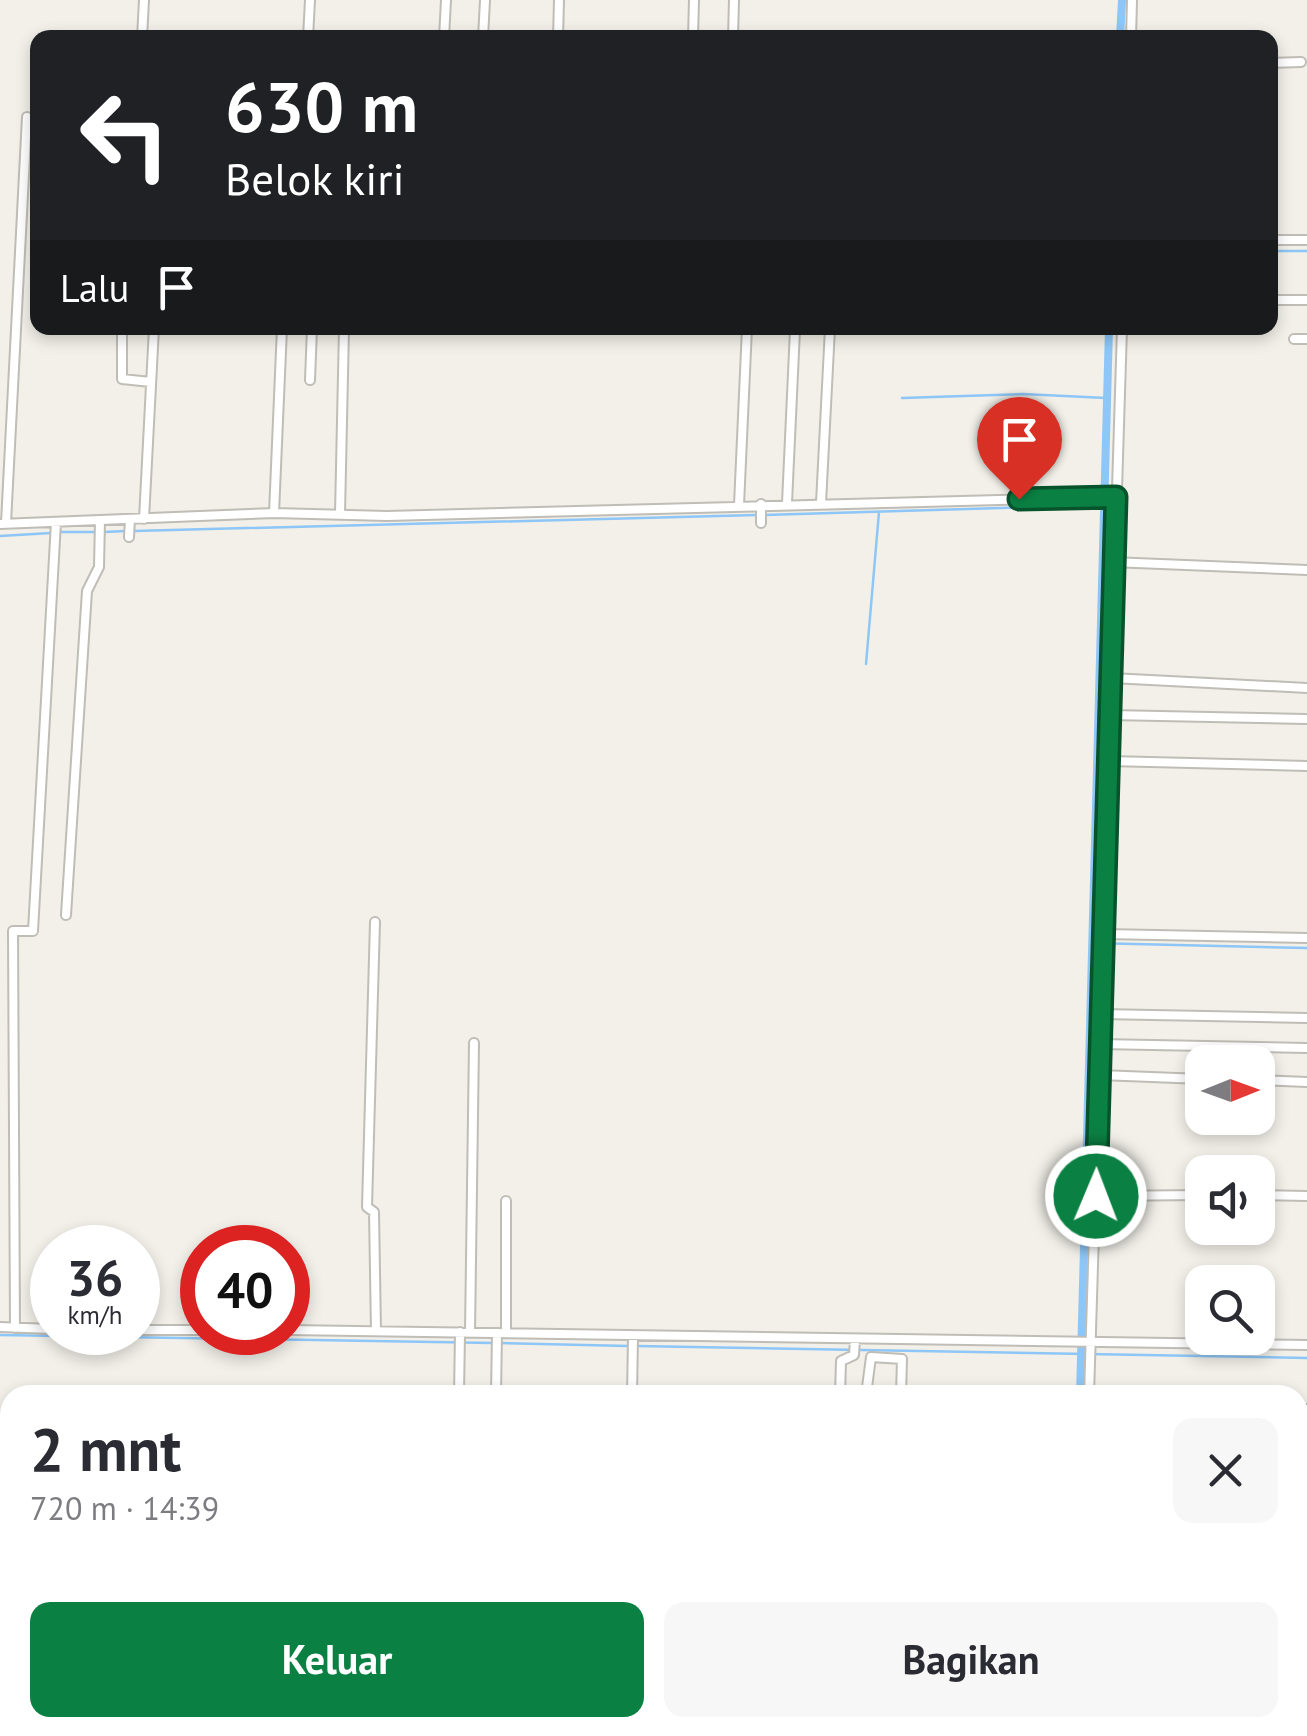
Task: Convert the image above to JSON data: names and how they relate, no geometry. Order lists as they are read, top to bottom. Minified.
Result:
{"north":"right","page":{"turn":["630 m","Belok kiri"],"then":"Lalu","speed":"36 km/h","limit":"40","heading":["2 mnt","720 m · 14:39"],"buttons":["Keluar","Bagikan"]}}
